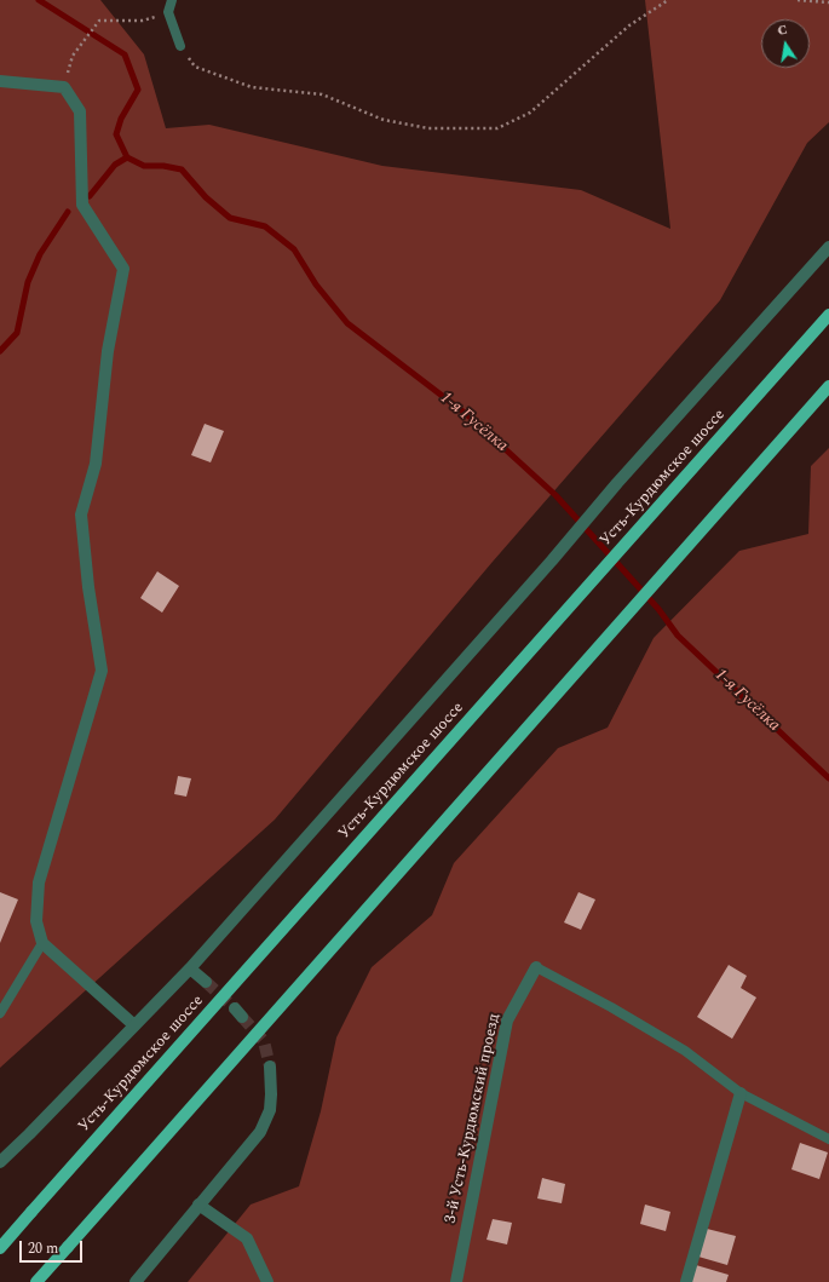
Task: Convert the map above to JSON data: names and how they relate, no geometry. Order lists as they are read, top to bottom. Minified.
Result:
{"streets":{"main road":["Усть-Курдюмское шоссе"],"street":["3-й Усть-Курдюмский проезд"]},"water":["1-я Гусёлка"],"scale_bar":"20 m","north":"top"}
